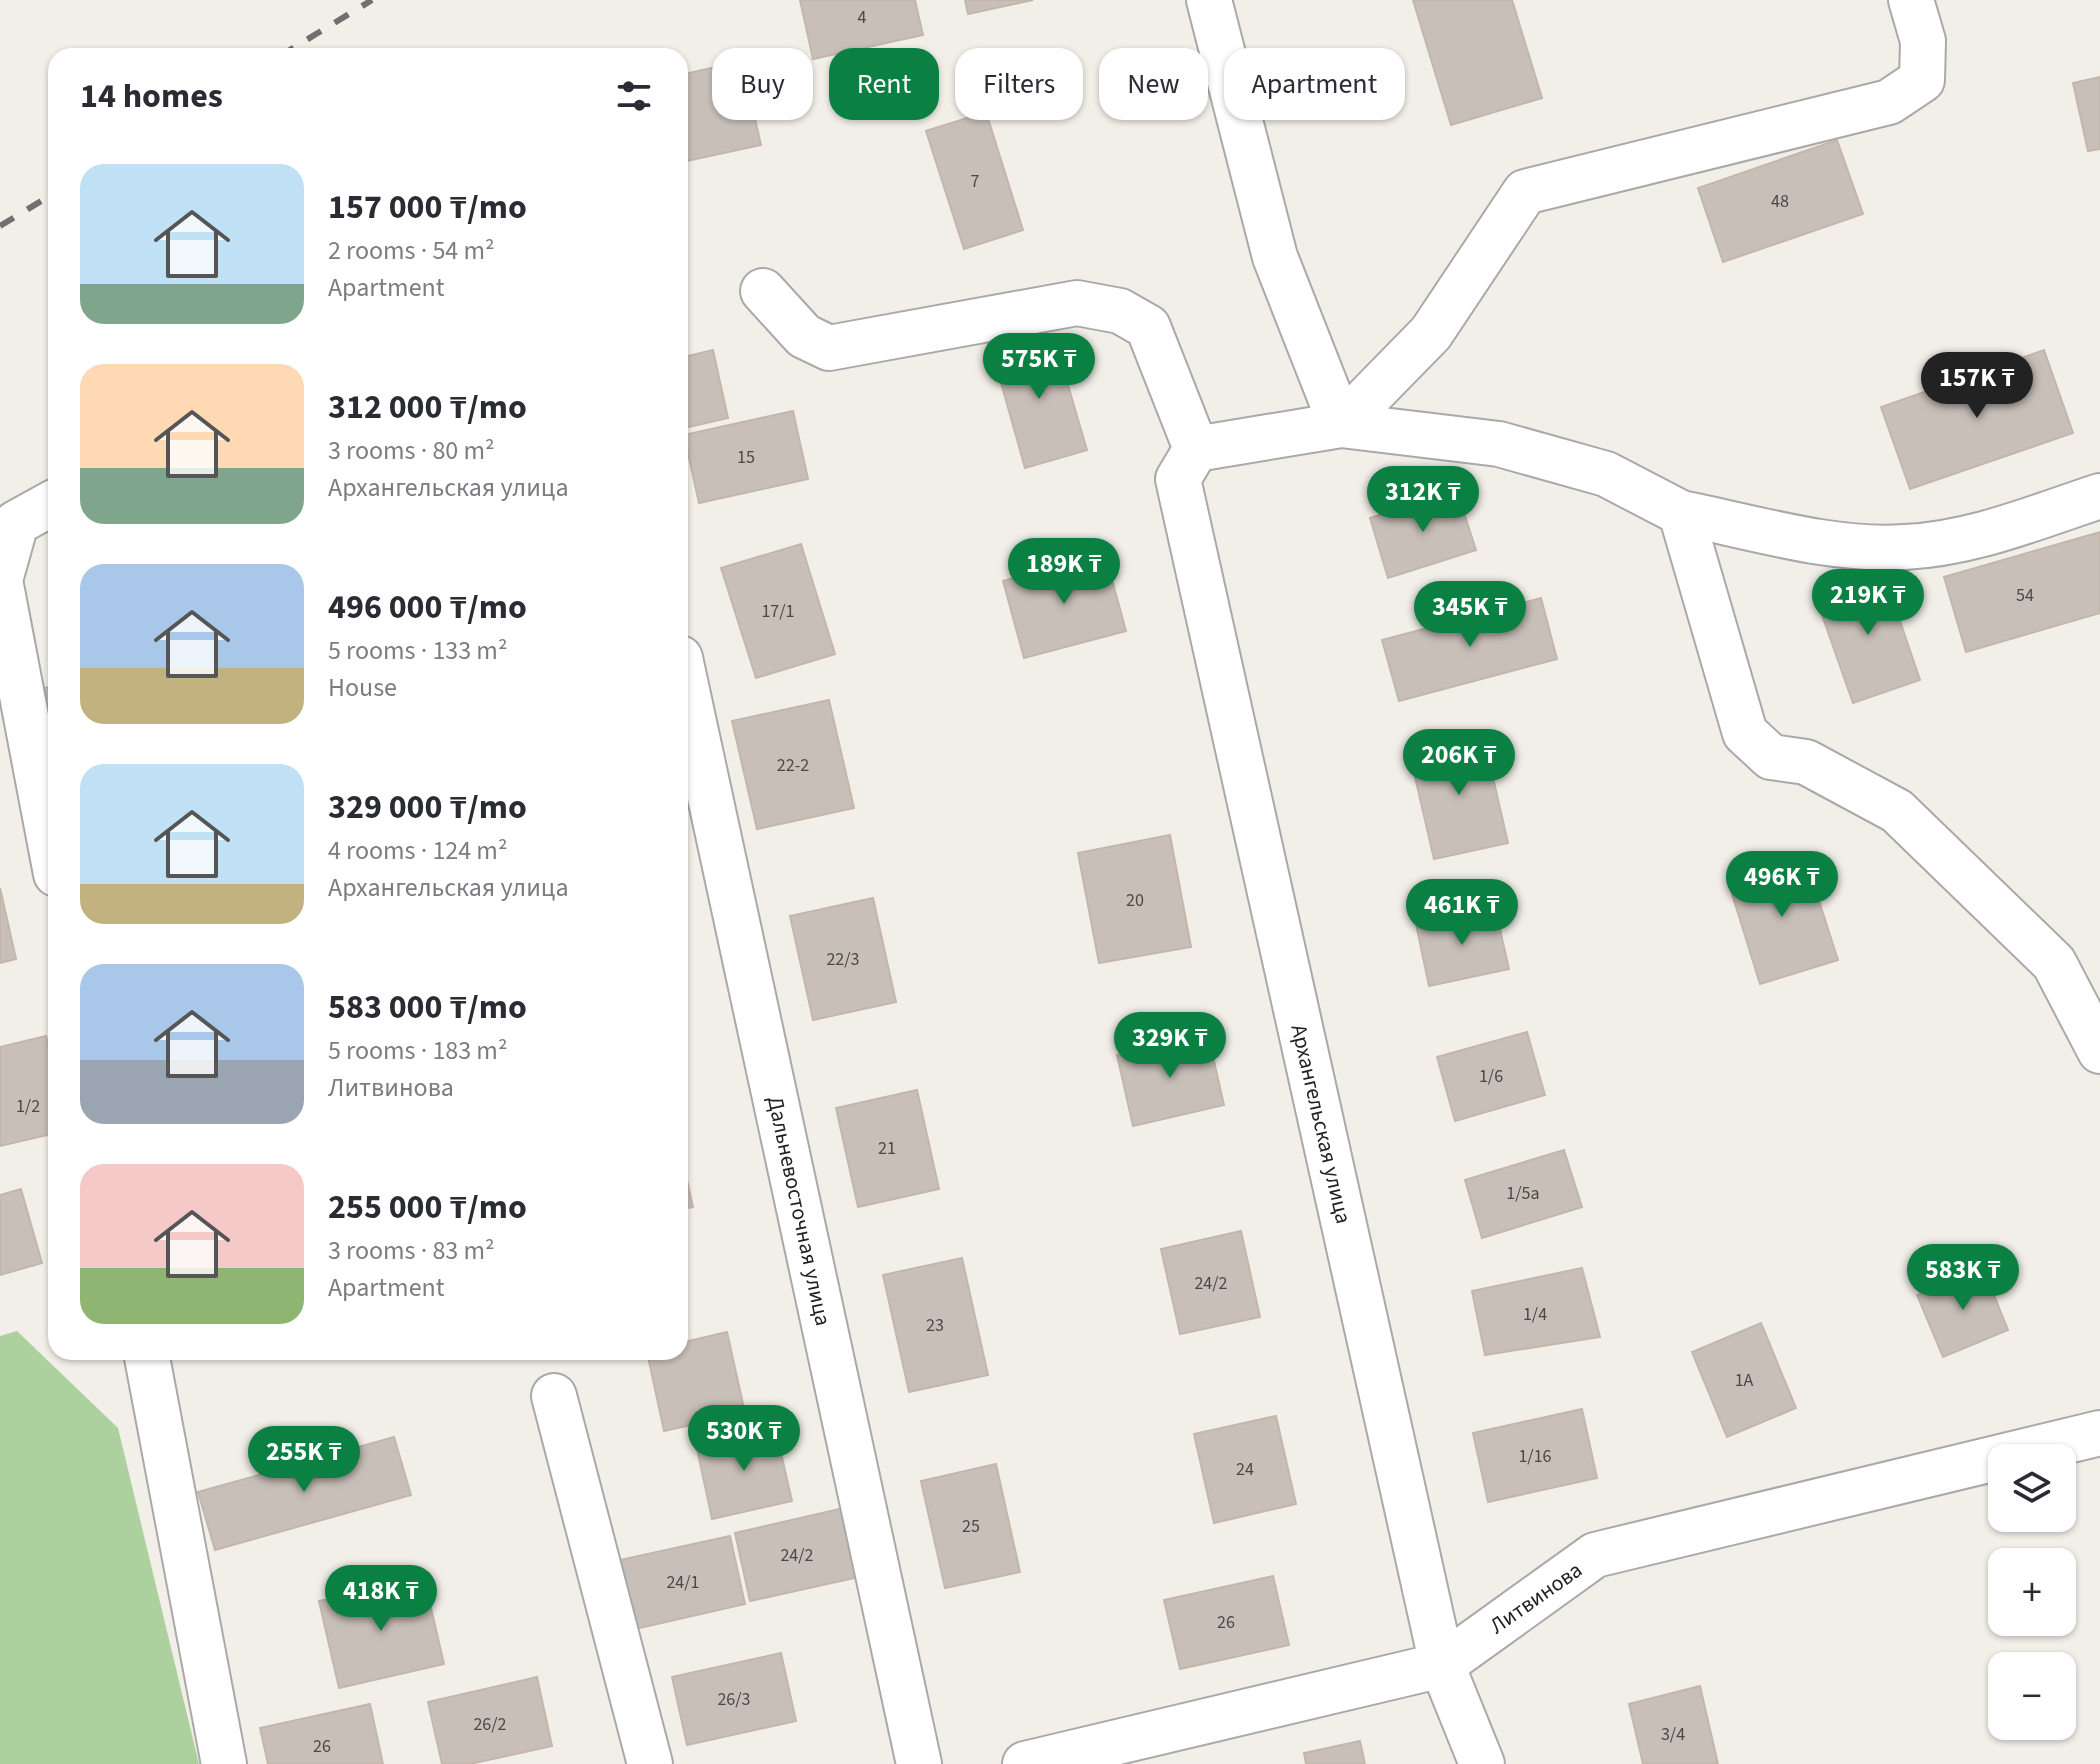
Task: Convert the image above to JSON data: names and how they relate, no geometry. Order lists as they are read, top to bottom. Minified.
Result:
{"streets":{"street":["Архангельская улица","Дальневосточная улица","Литвинова"]},"crossings":[["Архангельская улица","Литвинова"]],"house_numbers":["4","7","48","15","54","17/1","22-2","20","22/3","1/6","1/2","21","1/5а","24/2","1/4","23","1А","1/16","24","25","24/2","24/1","26","26/3","26/2","3/4","26"],"page":{"chip":["Buy","Rent","Filters","New","Apartment"],"heading":"14 homes","list":[{"name":"157 000 ₸/mo","note":"2 rooms · 54 m² · Apartment"},{"name":"312 000 ₸/mo","note":"3 rooms · 80 m² · Архангельская улица"},{"name":"496 000 ₸/mo","note":"5 rooms · 133 m² · House"},{"name":"329 000 ₸/mo","note":"4 rooms · 124 m² · Архангельская улица"},{"name":"583 000 ₸/mo","note":"5 rooms · 183 m² · Литвинова"},{"name":"255 000 ₸/mo","note":"3 rooms · 83 m² · Apartment"}],"price":["575K ₸","157K ₸","312K ₸","189K ₸","219K ₸","345K ₸","206K ₸","496K ₸","461K ₸","329K ₸","583K ₸","530K ₸","255K ₸","418K ₸"],"map_buttons":["+","−"]}}
